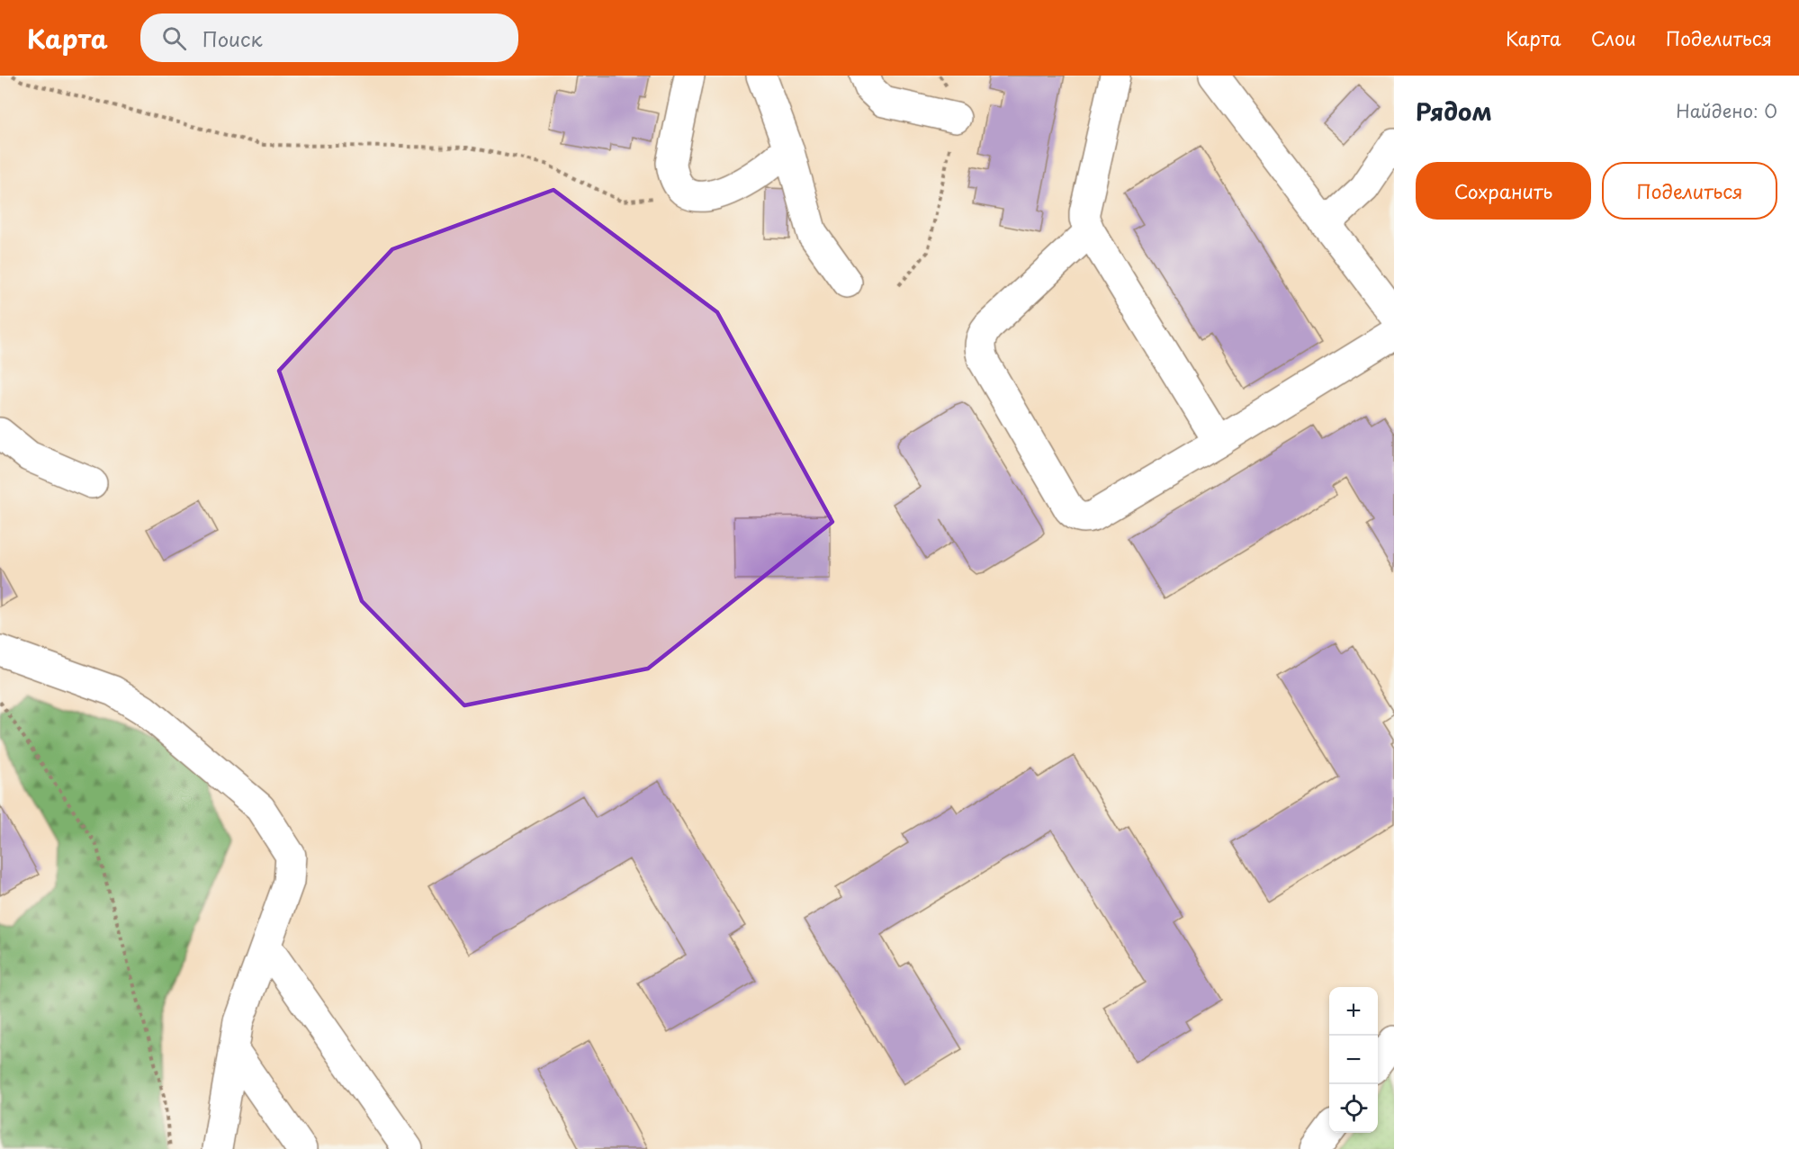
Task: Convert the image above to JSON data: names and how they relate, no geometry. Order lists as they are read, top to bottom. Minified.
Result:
{"page":{"header":"Карта","search":"Поиск","nav":["Карта","Слои","Поделиться"],"heading":["Рядом","Найдено: 0"],"buttons":["Сохранить","Поделиться"],"map_buttons":["+","−"]}}
